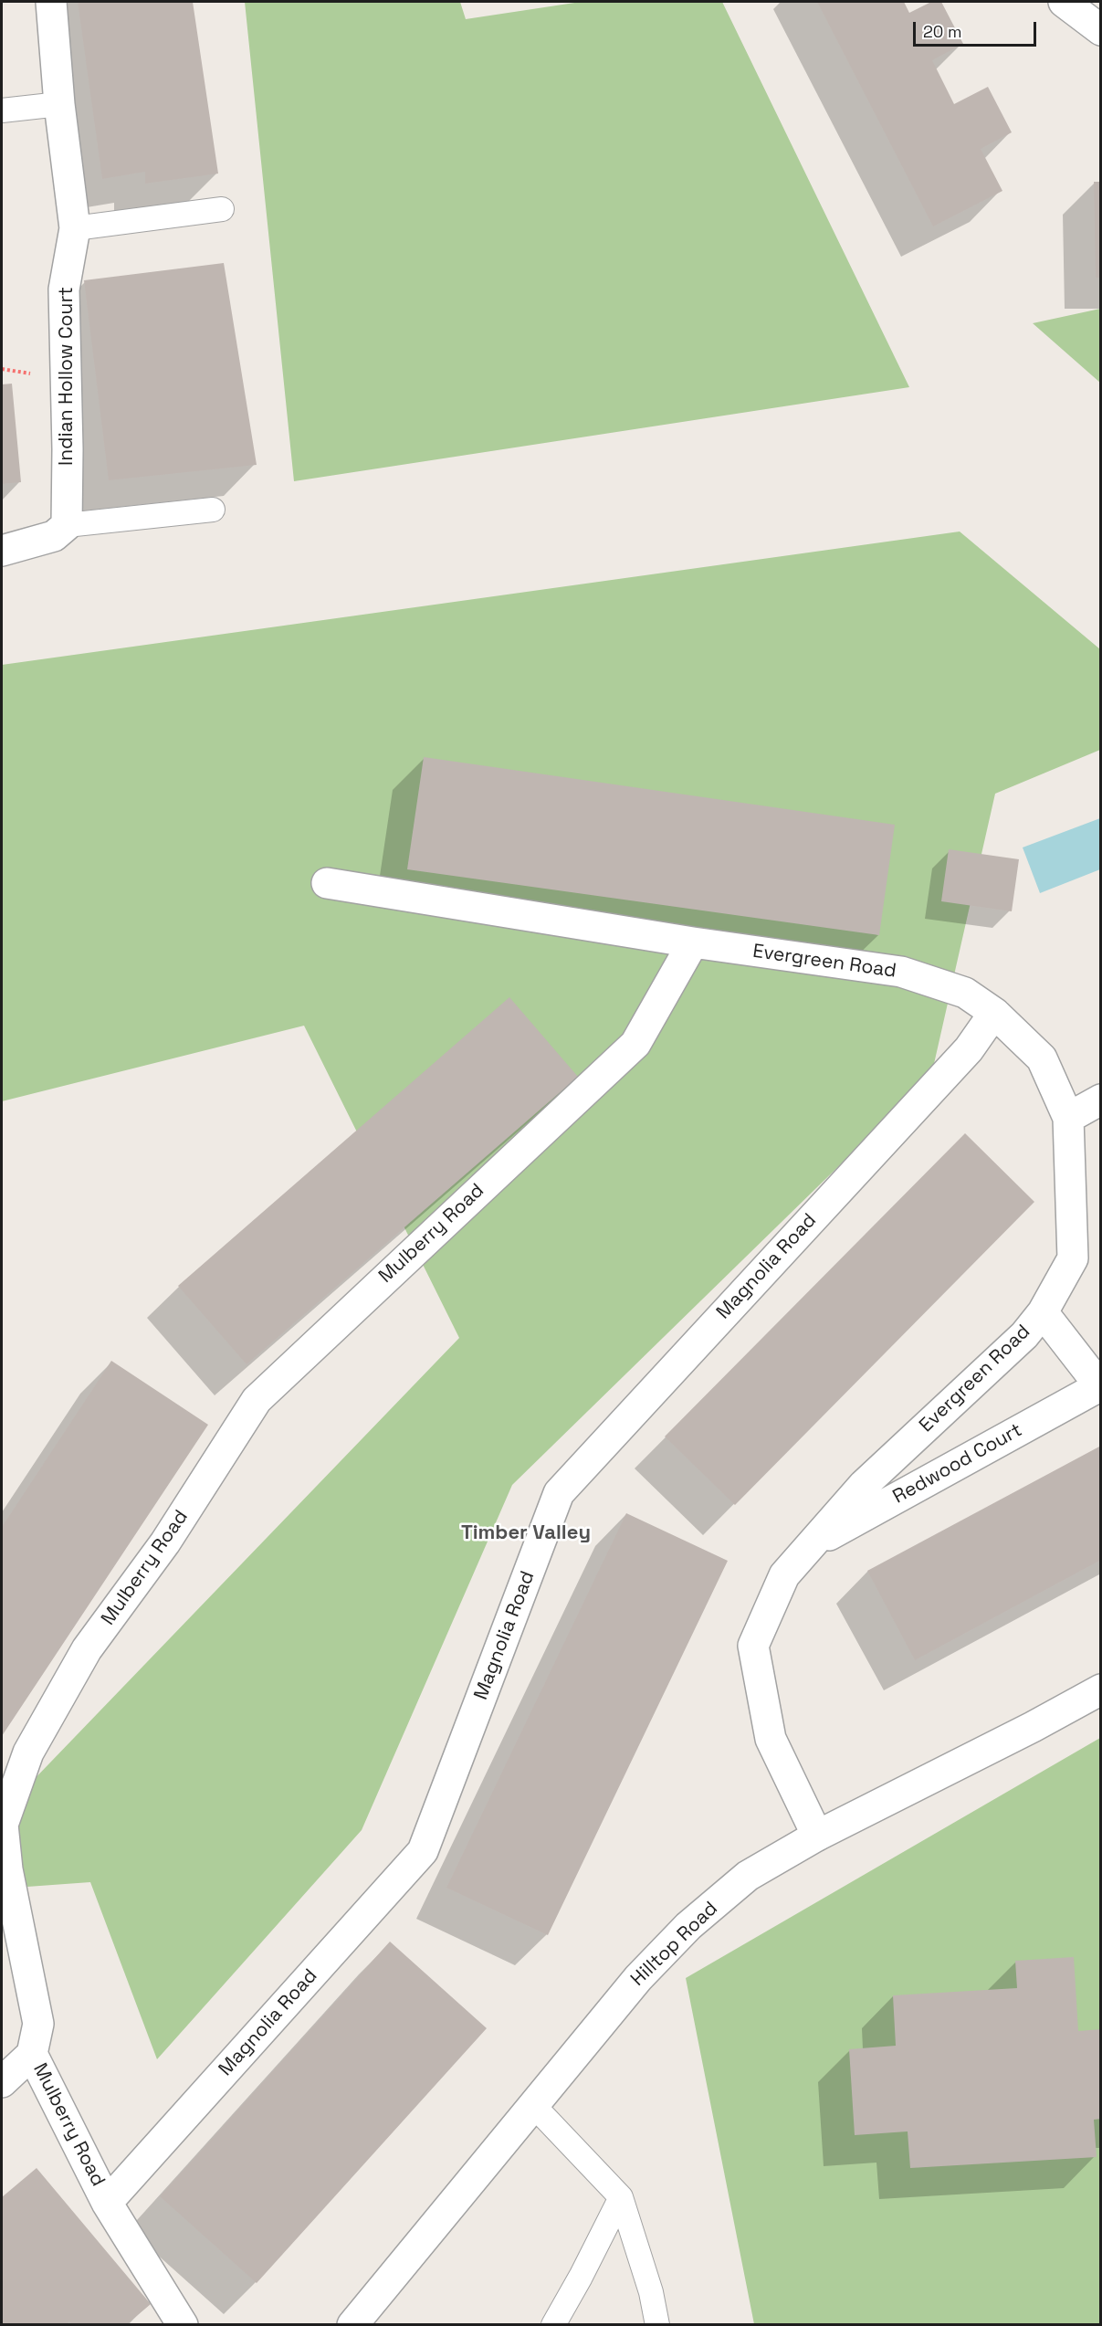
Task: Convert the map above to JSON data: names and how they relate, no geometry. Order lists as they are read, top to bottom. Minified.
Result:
{"streets":{"street":["Indian Hollow Court","Evergreen Road","Mulberry Road","Magnolia Road","Redwood Court","Hilltop Road"]},"crossings":[["Evergreen Road","Mulberry Road"],["Evergreen Road","Magnolia Road"],["Evergreen Road","Redwood Court"],["Evergreen Road","Hilltop Road"],["Mulberry Road","Magnolia Road"]],"districts":["Timber Valley"],"scale_bar":"20 m"}
